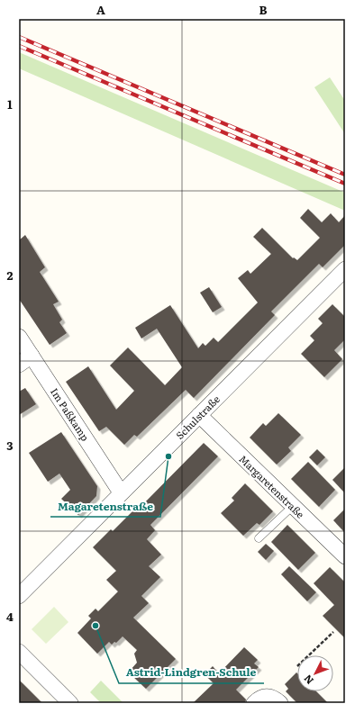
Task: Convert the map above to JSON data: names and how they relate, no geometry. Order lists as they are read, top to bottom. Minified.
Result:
{"streets":{"street":["Im Paßkamp","Schulstraße","Margaretenstraße"]},"crossings":[["Im Paßkamp","Schulstraße"],["Schulstraße","Margaretenstraße"]],"places":["Magaretenstraße","Astrid-Lindgren-Schule"],"north":"bottom left","grid":{"columns":["A","B"],"rows":["1","2","3","4"]}}
